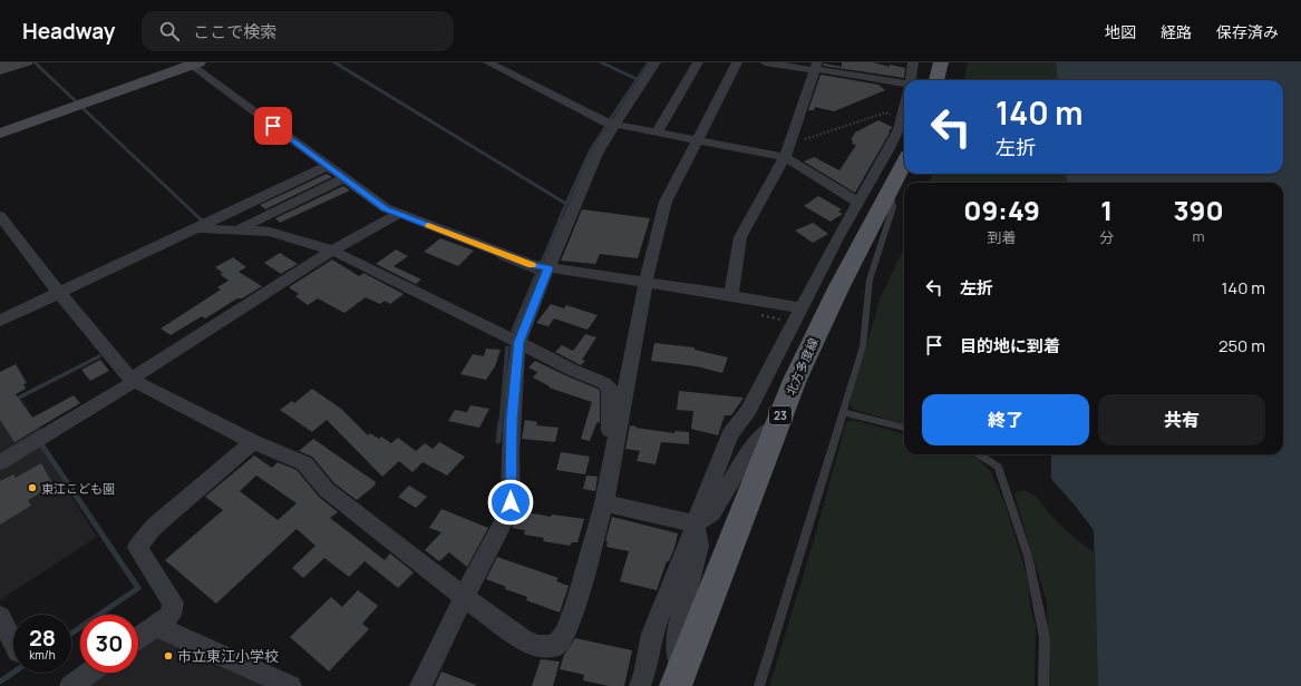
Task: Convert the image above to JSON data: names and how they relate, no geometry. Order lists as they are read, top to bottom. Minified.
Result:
{"streets":{"main road":["北方多度線","23"]},"places":["東江こども園","市立東江小学校"],"page":{"header":"Headway","search":"ここで検索","nav":["地図","経路","保存済み"],"turn":["140 m","左折"],"eta":["09:49","到着","1","分","390","m"],"list":[{"name":"左折","value":"140 m"},{"name":"目的地に到着","value":"250 m"}],"buttons":["終了","共有"],"speed":"28 km/h","limit":"30"}}
